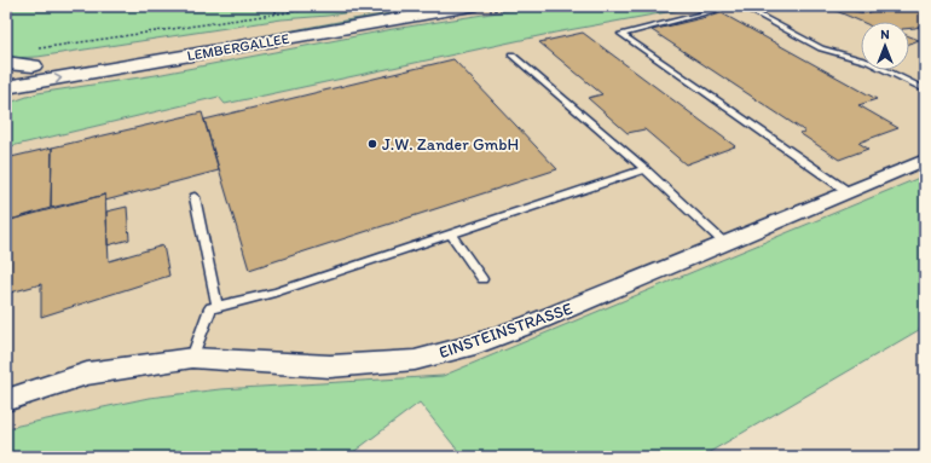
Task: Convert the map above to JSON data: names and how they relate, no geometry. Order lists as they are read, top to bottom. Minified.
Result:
{"streets":{"main road":["LEMBERGALLEE"],"street":["EINSTEINSTRASSE"]},"places":["J.W. Zander GmbH"],"north":"top"}
